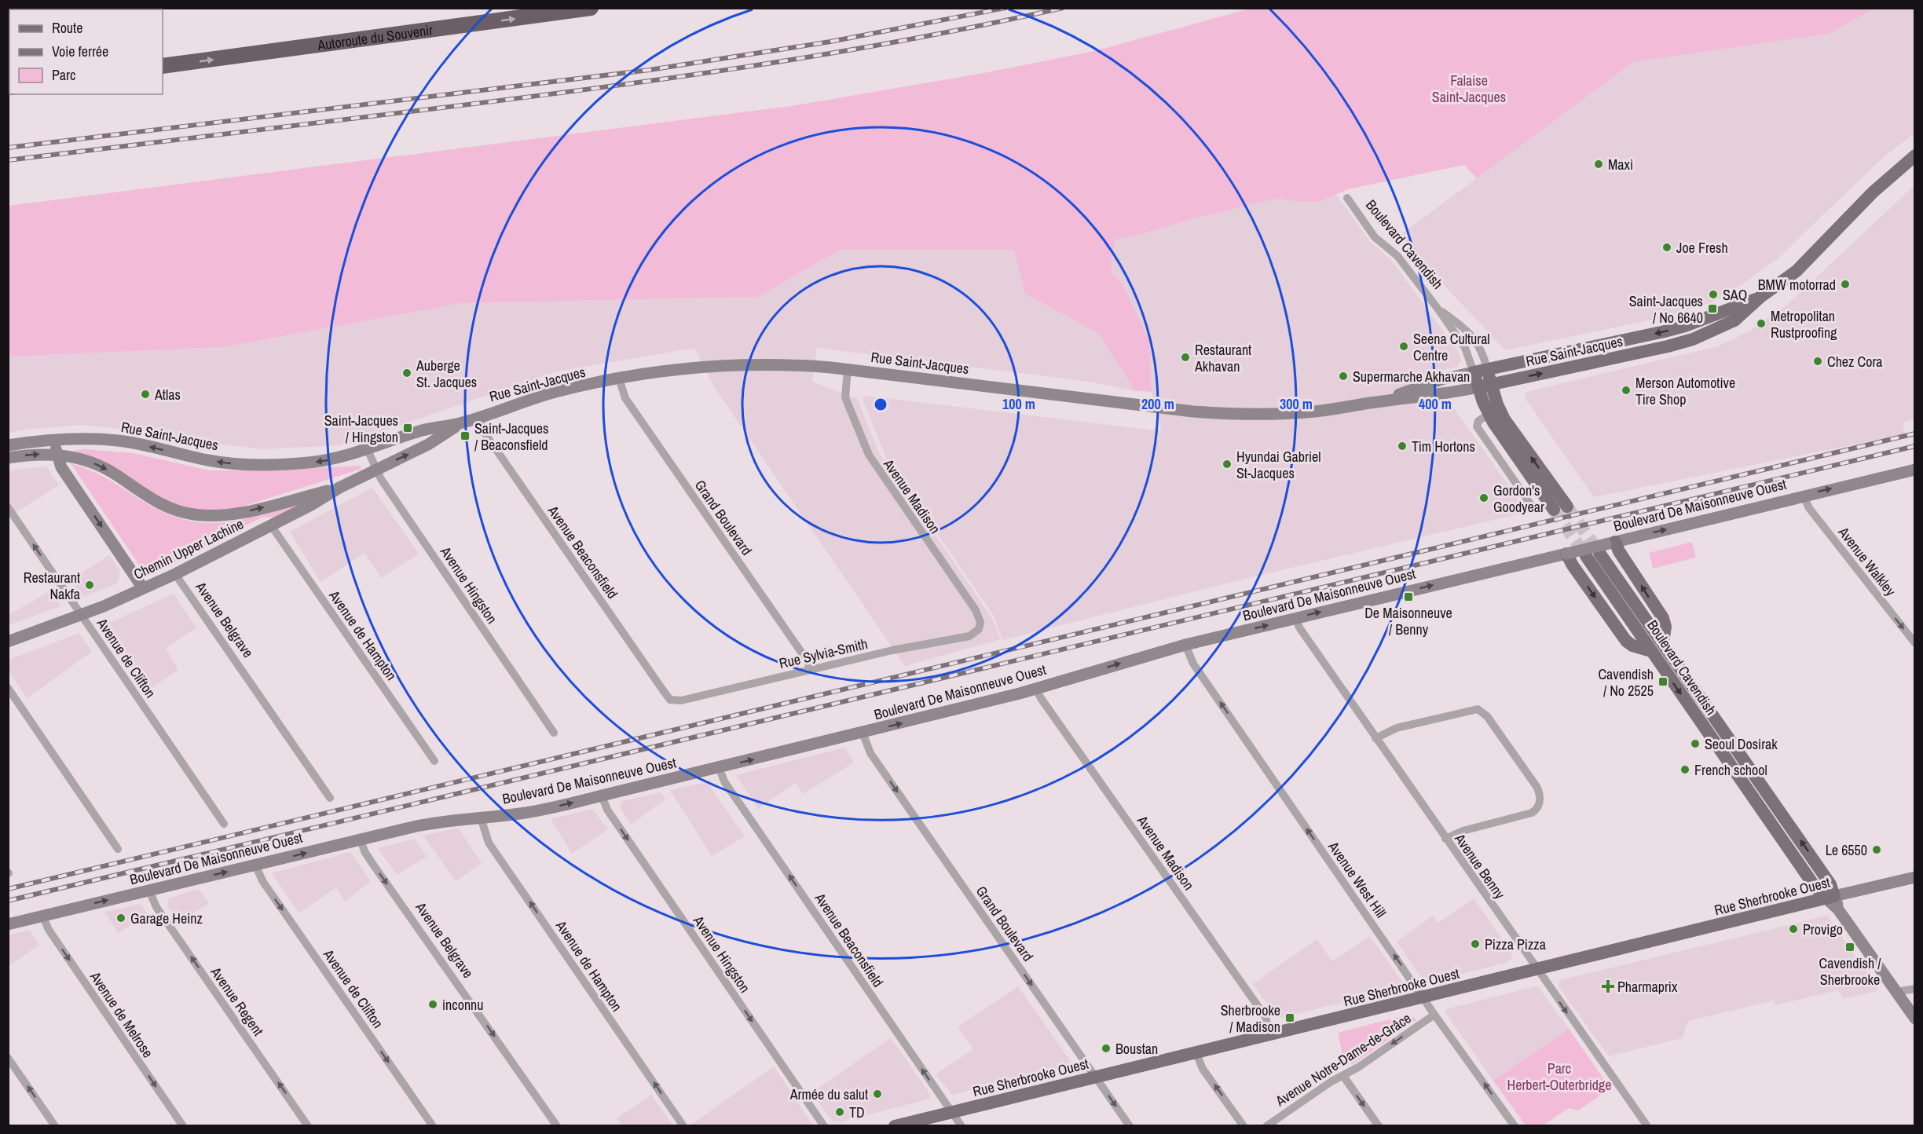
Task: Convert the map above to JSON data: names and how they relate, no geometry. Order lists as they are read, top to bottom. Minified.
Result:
{"streets":{"highway":["Autoroute du Souvenir"],"main road":["Boulevard Cavendish","Rue Saint-Jacques","Boulevard De Maisonneuve Ouest","Chemin Upper Lachine","Rue Sherbrooke Ouest"],"street":["Avenue Madison","Grand Boulevard","Avenue Beaconsfield","Avenue Walkley","Avenue Hingston","Avenue Belgrave","Avenue de Hampton","Rue Sylvia-Smith","Avenue de Clifton","Avenue Benny","Avenue West Hill","Avenue Regent","Avenue de Melrose","Avenue Notre-Dame-de-Grâce"]},"crossings":[["Boulevard Cavendish","Rue Saint-Jacques"],["Boulevard Cavendish","Boulevard De Maisonneuve Ouest"],["Boulevard Cavendish","Rue Sherbrooke Ouest"],["Rue Saint-Jacques","Avenue Madison"],["Rue Saint-Jacques","Grand Boulevard"],["Rue Saint-Jacques","Chemin Upper Lachine"],["Rue Saint-Jacques","Avenue Beaconsfield"],["Rue Saint-Jacques","Avenue Hingston"],["Avenue Madison","Boulevard De Maisonneuve Ouest"],["Avenue Madison","Rue Sylvia-Smith"],["Avenue Madison","Rue Sherbrooke Ouest"],["Boulevard De Maisonneuve Ouest","Grand Boulevard"],["Boulevard De Maisonneuve Ouest","Avenue Beaconsfield"],["Boulevard De Maisonneuve Ouest","Avenue Walkley"],["Boulevard De Maisonneuve Ouest","Avenue Hingston"],["Boulevard De Maisonneuve Ouest","Avenue Belgrave"],["Boulevard De Maisonneuve Ouest","Avenue de Hampton"],["Boulevard De Maisonneuve Ouest","Avenue de Clifton"],["Boulevard De Maisonneuve Ouest","Avenue Benny"],["Boulevard De Maisonneuve Ouest","Avenue West Hill"],["Boulevard De Maisonneuve Ouest","Avenue Regent"],["Boulevard De Maisonneuve Ouest","Avenue de Melrose"],["Grand Boulevard","Rue Sylvia-Smith"],["Grand Boulevard","Rue Sherbrooke Ouest"],["Chemin Upper Lachine","Avenue Hingston"],["Chemin Upper Lachine","Avenue Belgrave"],["Chemin Upper Lachine","Avenue de Hampton"],["Chemin Upper Lachine","Avenue de Clifton"],["Avenue Beaconsfield","Rue Sylvia-Smith"],["Avenue Beaconsfield","Rue Sherbrooke Ouest"],["Avenue Benny","Rue Sherbrooke Ouest"],["Avenue West Hill","Rue Sherbrooke Ouest"],["Avenue West Hill","Avenue Notre-Dame-de-Grâce"]],"one_way":["Autoroute du Souvenir","Boulevard De Maisonneuve Ouest","Grand Boulevard","Avenue Beaconsfield","Avenue Walkley","Avenue Hingston","Avenue Belgrave","Avenue de Hampton","Avenue West Hill","Avenue Regent","Avenue de Melrose","Avenue Notre-Dame-de-Grâce"],"parks":["Falaise Saint-Jacques","Parc Herbert-Outerbridge"],"places":{"other":["Maxi","Joe Fresh","BMW motorrad","SAQ","Metropolitan Rustproofing","Seena Cultural Centre","Restaurant Akhavan","Chez Cora","Auberge St. Jacques","Supermarche Akhavan","Merson Automotive Tire Shop","Atlas","Tim Hortons","Hyundai Gabriel St-Jacques","Gordon's Goodyear","Restaurant Nakfa","Seoul Dosirak","French school","Le 6550","Garage Heinz","Provigo","Pizza Pizza","inconnu","Boustan","Armée du salut","TD"],"transit":["Saint-Jacques / No 6640","Saint-Jacques / Hingston","Saint-Jacques / Beaconsfield","De Maisonneuve / Benny","Cavendish / No 2525","Cavendish / Sherbrooke","Sherbrooke / Madison"],"health":["Pharmaprix"]},"legend":["Route","Voie ferrée","Parc"],"rings":["100 m","200 m","300 m","400 m"]}
